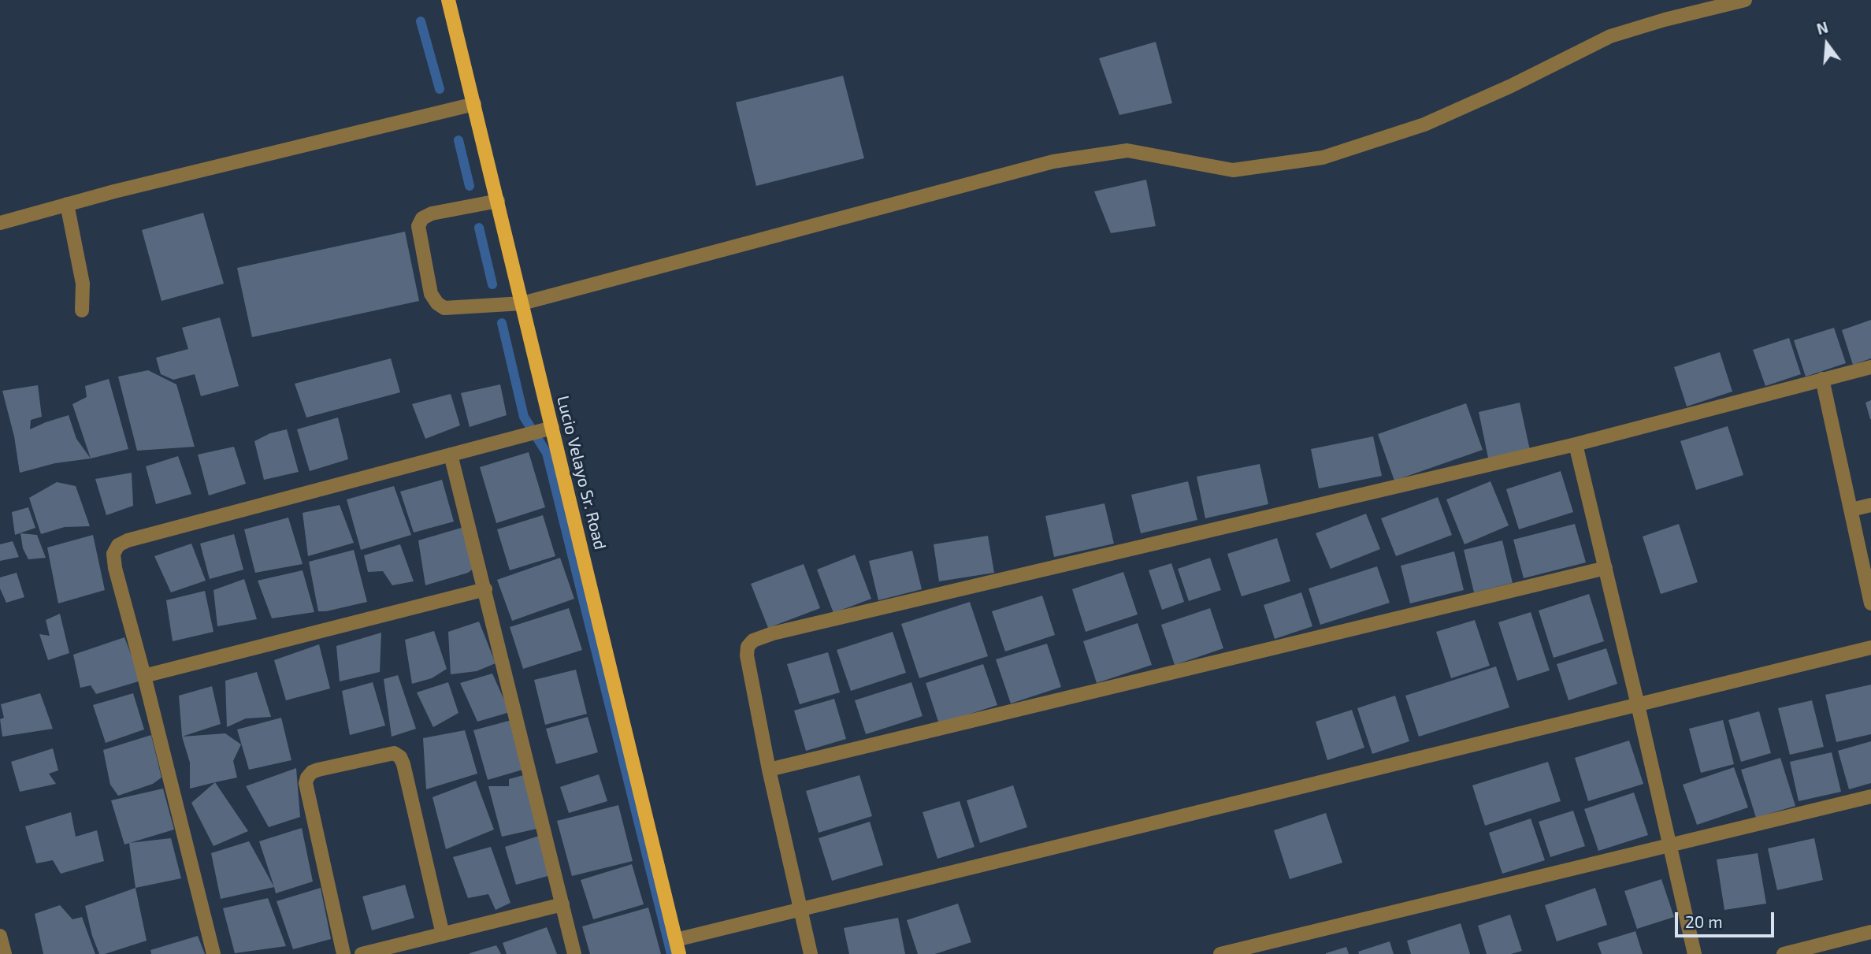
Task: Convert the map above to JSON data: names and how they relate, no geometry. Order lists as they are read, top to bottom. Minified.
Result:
{"streets":{"main road":["Lucio Velayo Sr. Road"]},"scale_bar":"20 m","north":"top"}
